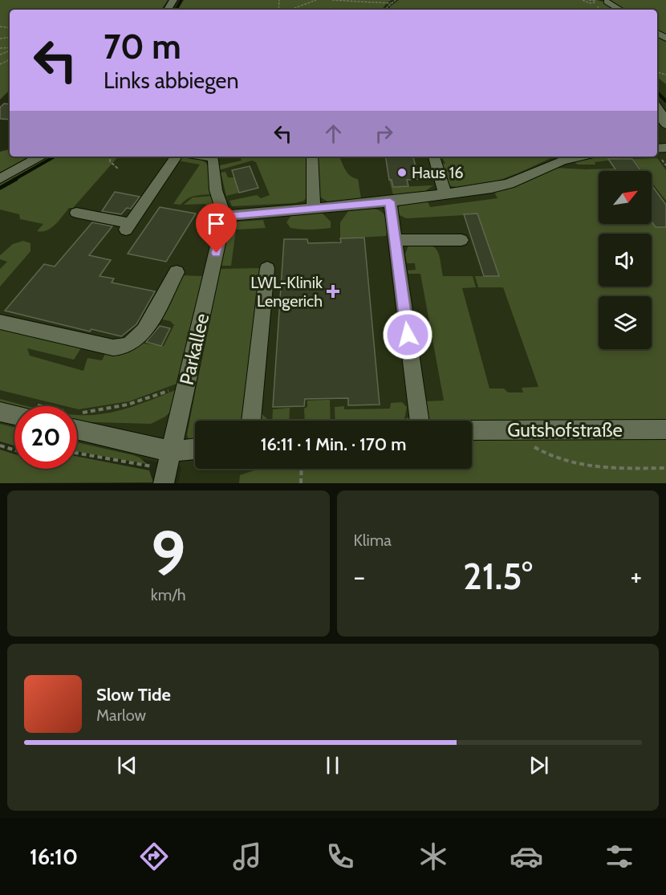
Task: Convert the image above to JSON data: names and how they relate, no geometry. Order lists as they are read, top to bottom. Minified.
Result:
{"streets":{"street":["Parkallee","Gutshofstraße"]},"places":{"other":["Haus 16"],"health":["LWL-Klinik Lengerich"]},"north":"top right","page":{"turn":["70 m","Links abbiegen"],"limit":"20","trip":"16:11 · 1 Min. · 170 m","tile":[["9","km/h"],"Klima"],"heat":["−","21.5°","+"],"song":["Slow Tide","Marlow"],"tabs":"16:10"}}
